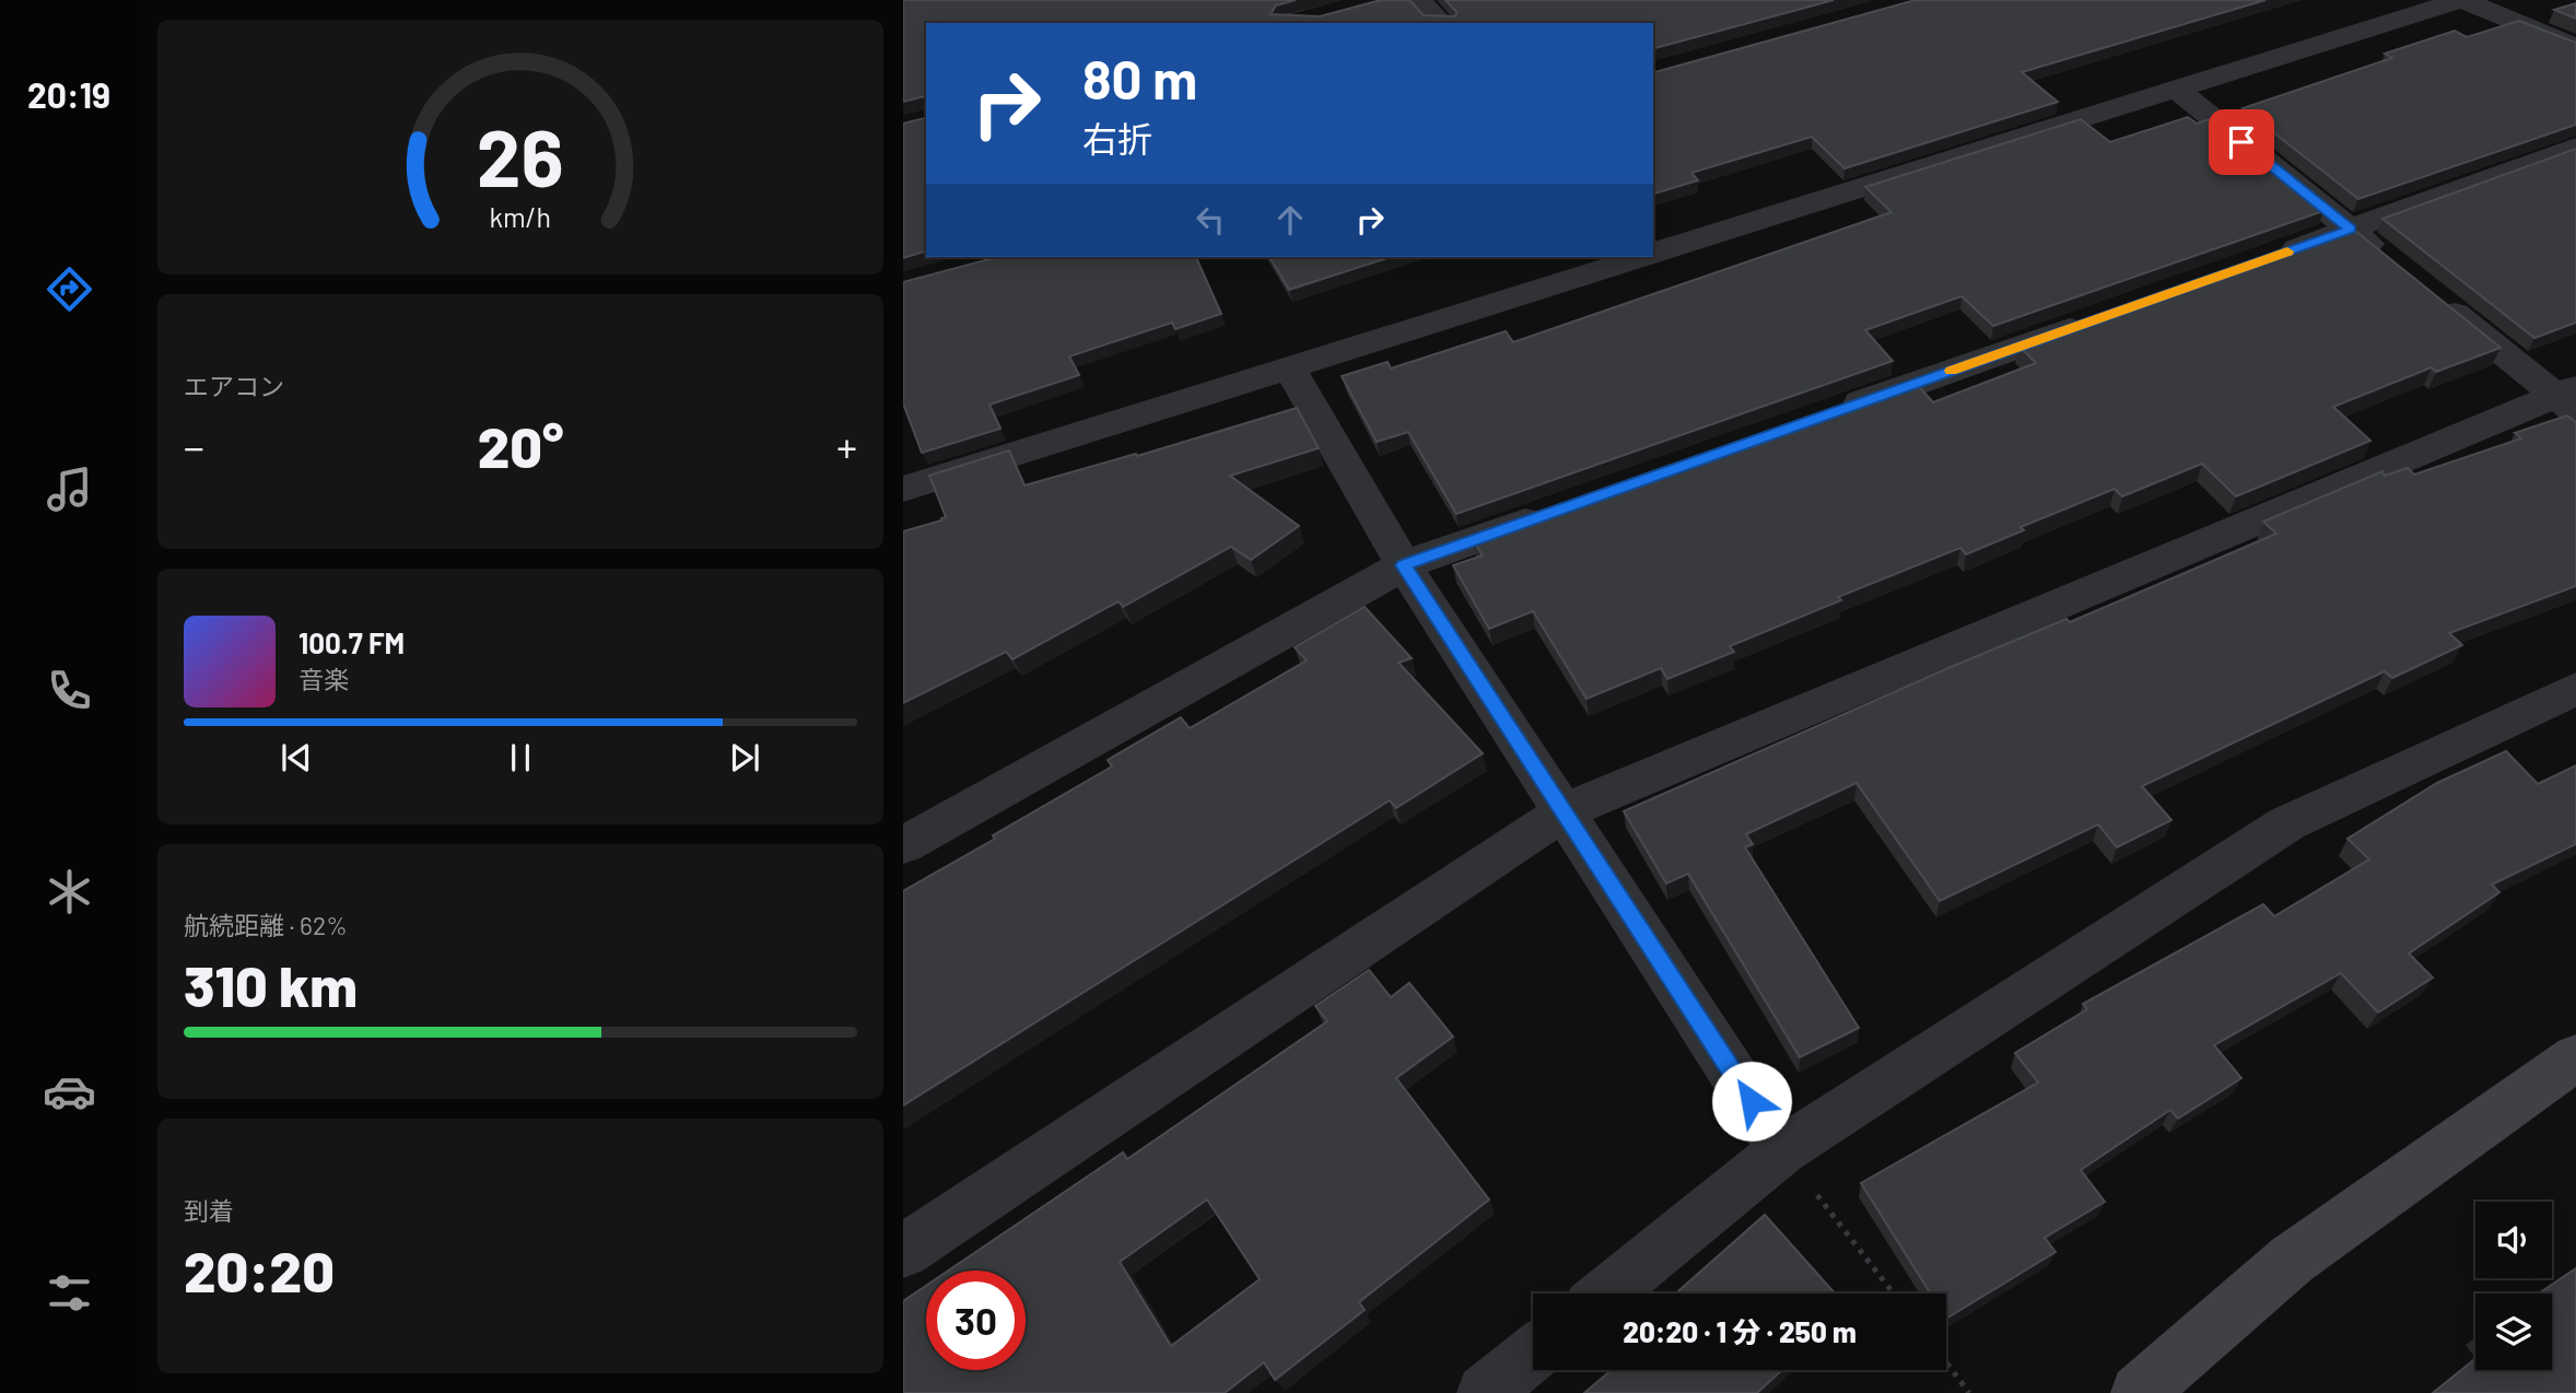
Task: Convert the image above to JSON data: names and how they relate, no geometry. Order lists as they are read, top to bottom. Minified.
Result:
{"page":{"tabs":"20:19","turn":["80 m","右折"],"tile":["エアコン",["航続距離 · 62%","310 km"],["到着","20:20"]],"heat":["−","20°","+"],"song":["100.7 FM","音楽"],"limit":"30","trip":"20:20 · 1 分 · 250 m","gauge":["26","km/h"]}}
